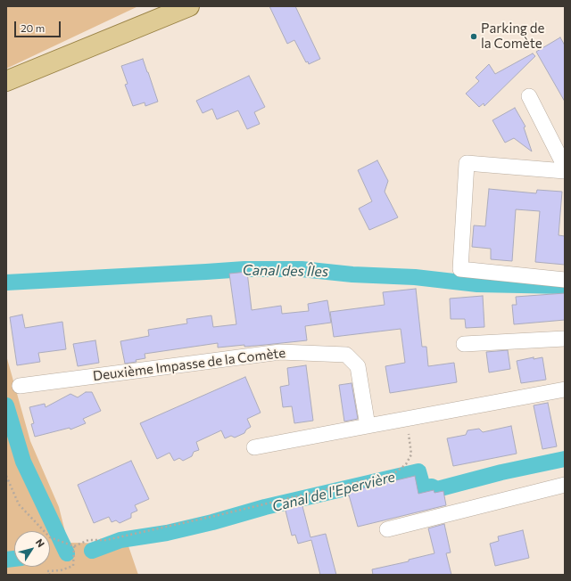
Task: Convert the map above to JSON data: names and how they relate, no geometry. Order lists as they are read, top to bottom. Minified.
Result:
{"streets":{"street":["Deuxième Impasse de la Comète"]},"water":["Canal des Îles","Canal de l'Epervière"],"places":["Parking de la Comète"],"scale_bar":"20 m","north":"top right"}
